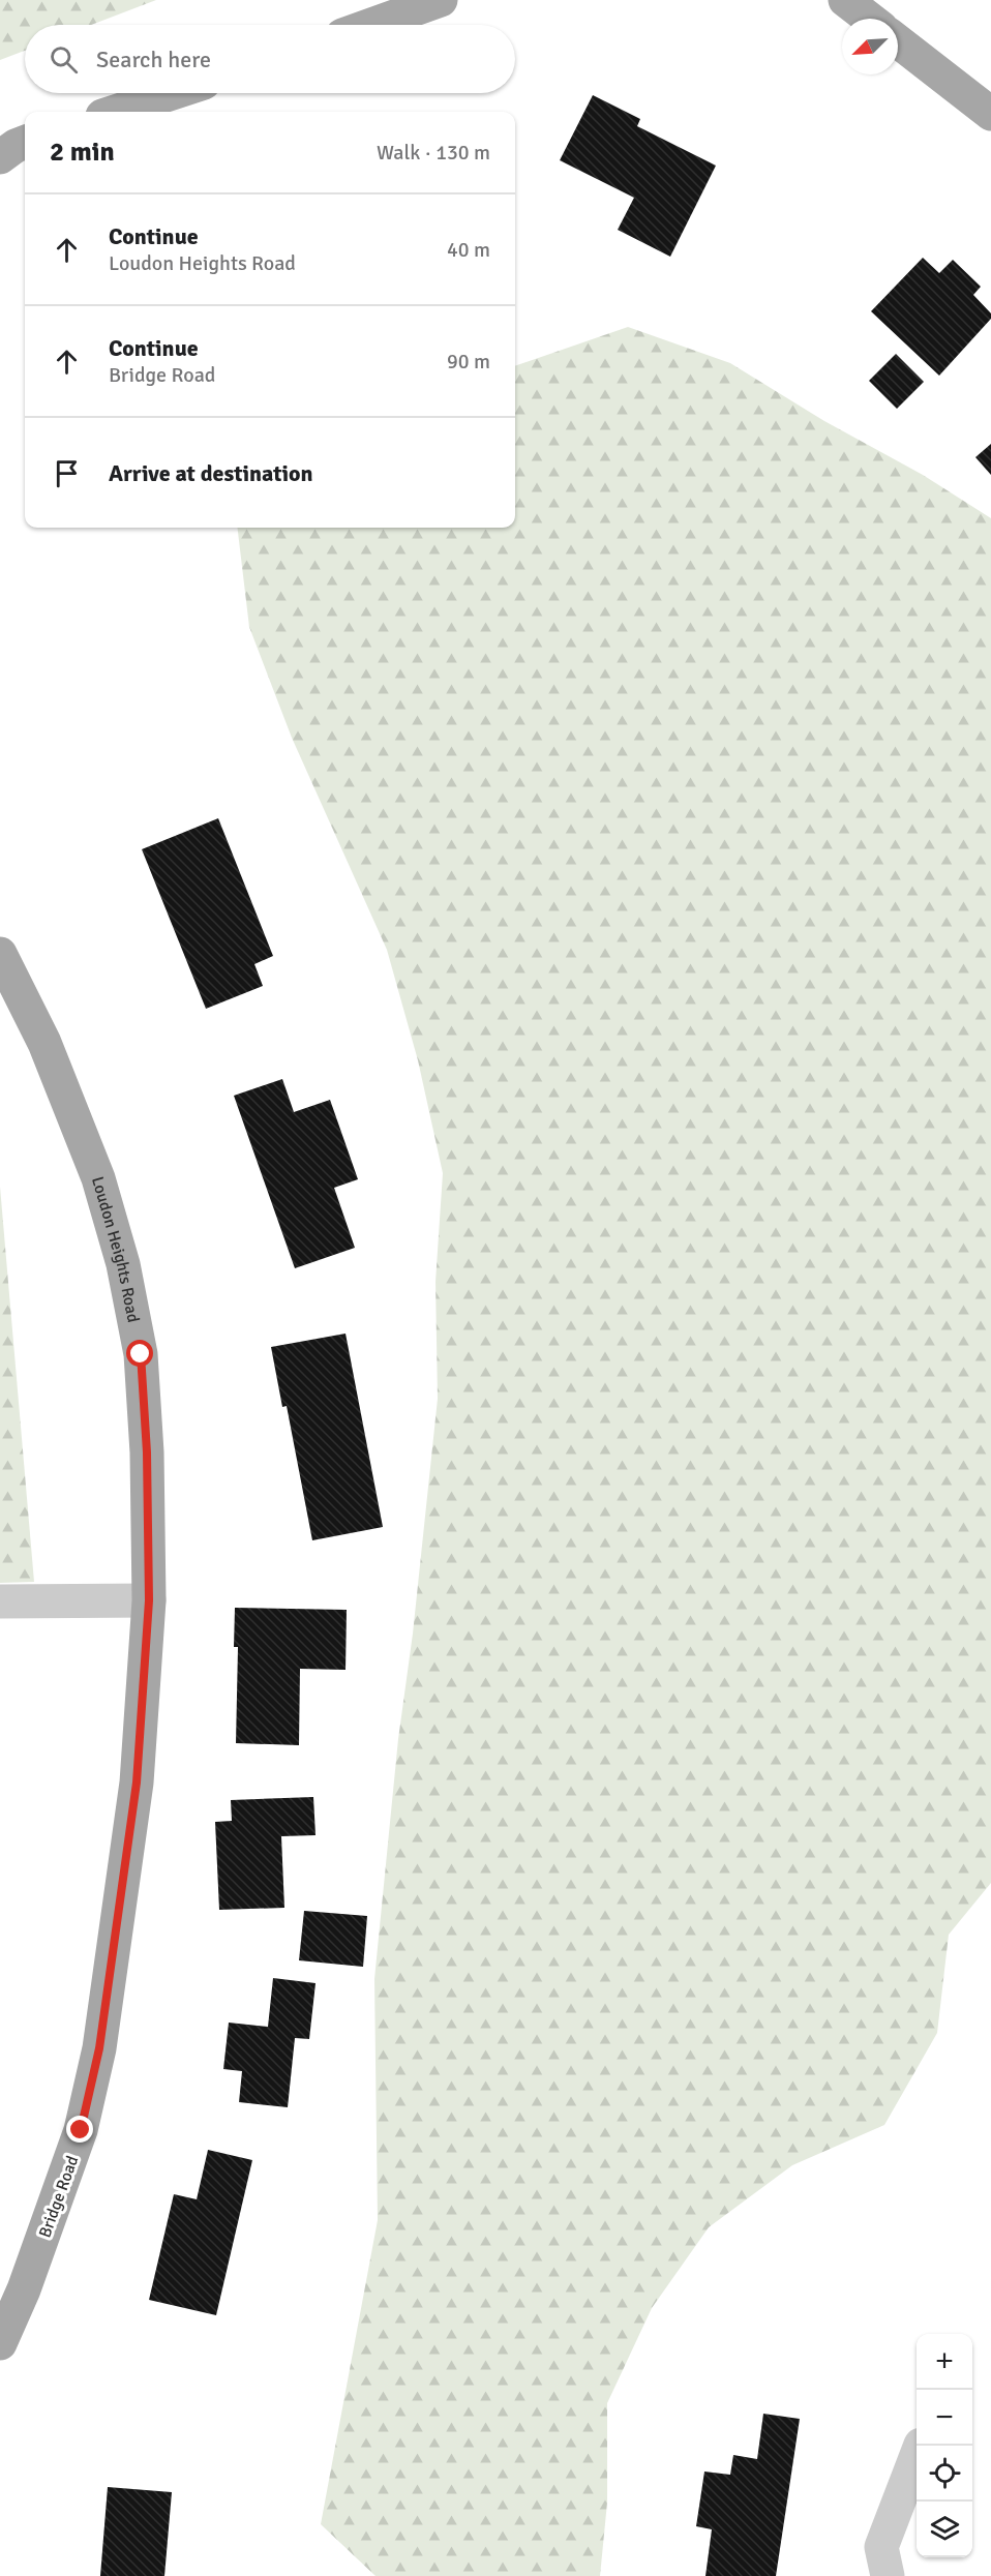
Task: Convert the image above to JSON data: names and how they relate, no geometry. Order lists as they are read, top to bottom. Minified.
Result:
{"streets":{"main road":["Loudon Heights Road","Bridge Road"]},"crossings":[["Loudon Heights Road","Bridge Road"]],"north":"bottom left","page":{"search":"Search here","heading":["2 min","Walk · 130 m"],"list":[["Continue","Loudon Heights Road","40 m"],["Continue","Bridge Road","90 m"],"Arrive at destination"],"map_buttons":["+","−"]}}
